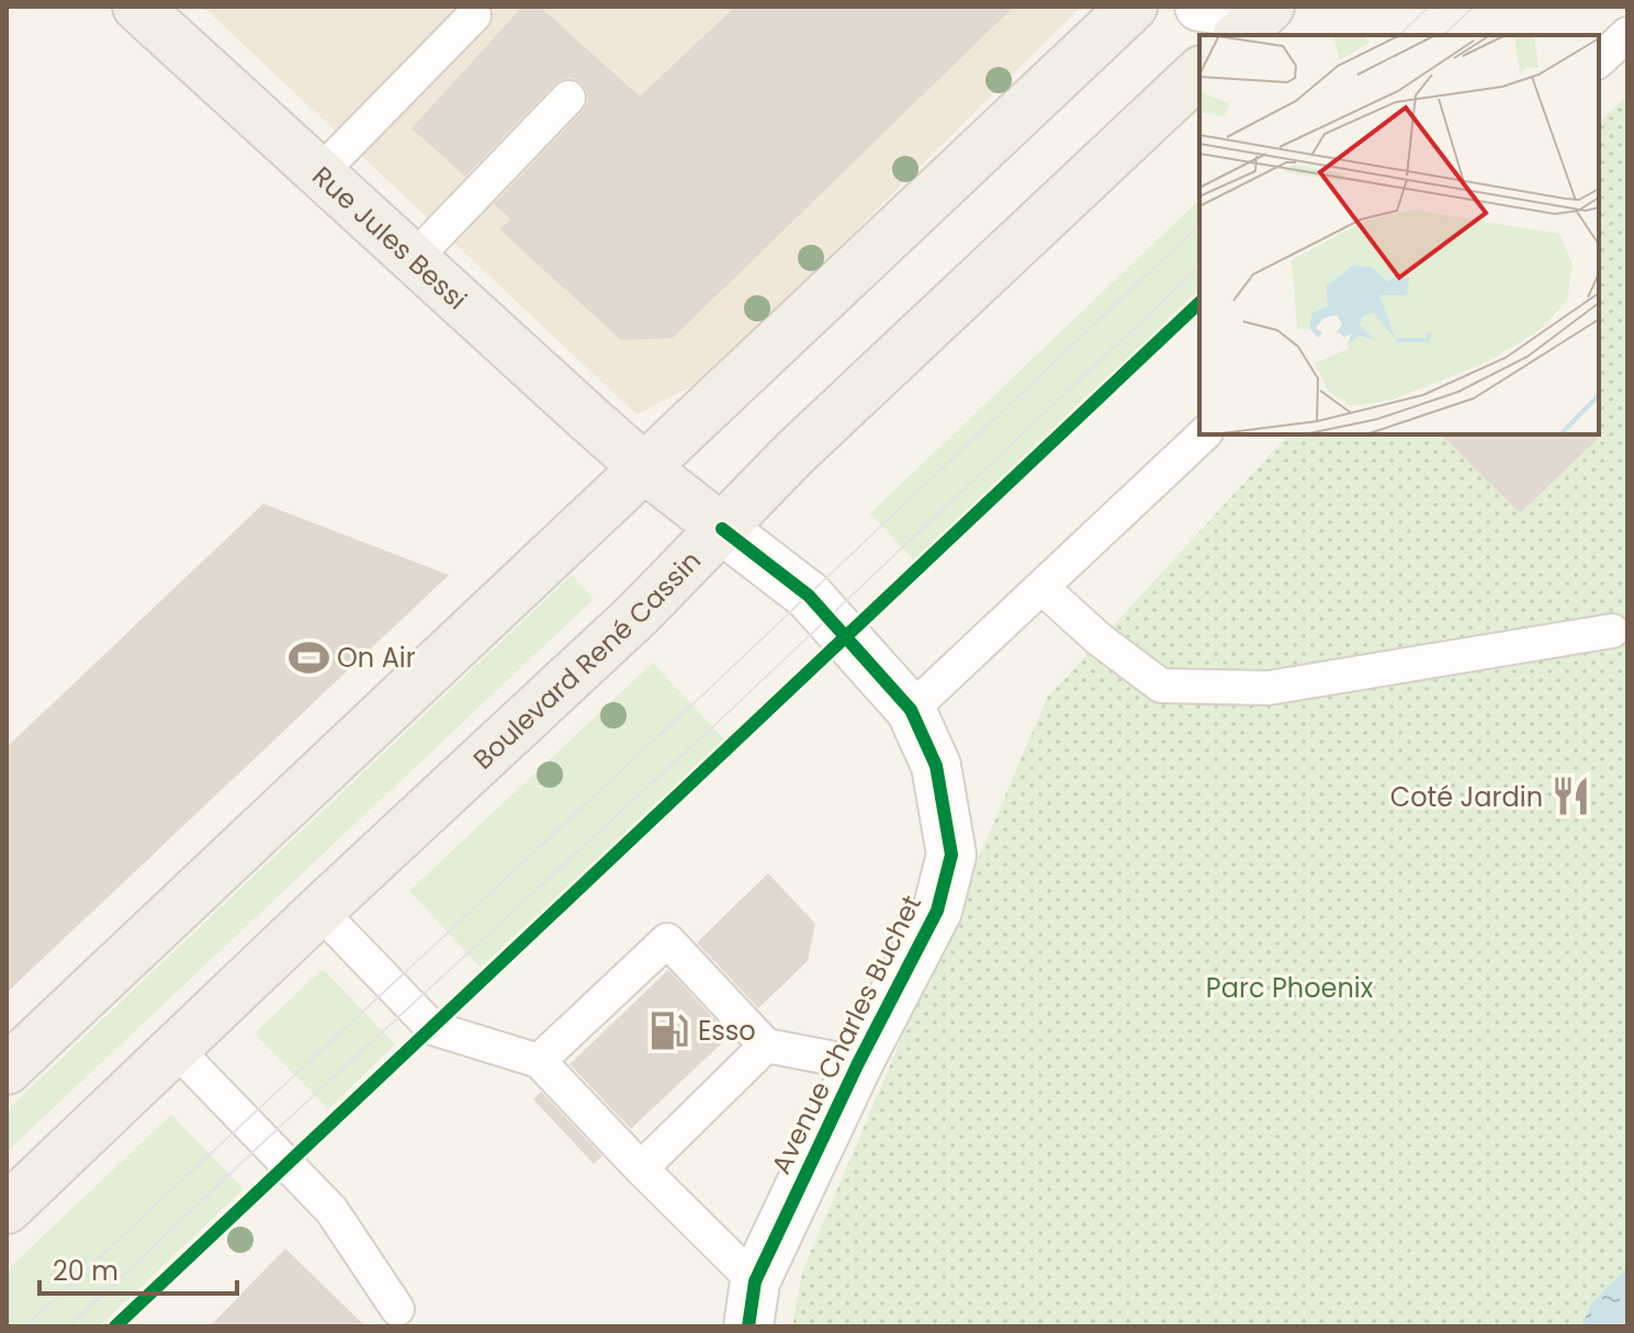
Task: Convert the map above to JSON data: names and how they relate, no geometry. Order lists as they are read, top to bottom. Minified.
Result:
{"streets":{"main road":["Rue Jules Bessi","Boulevard René Cassin"],"street":["Avenue Charles Buchet"]},"crossings":[["Rue Jules Bessi","Boulevard René Cassin"],["Rue Jules Bessi","Avenue Charles Buchet"],["Boulevard René Cassin","Avenue Charles Buchet"]],"parks":["Parc Phoenix"],"places":{"sports":["On Air"],"restaurant":["Coté Jardin"],"fuel station":["Esso"]},"scale_bar":"20 m"}
